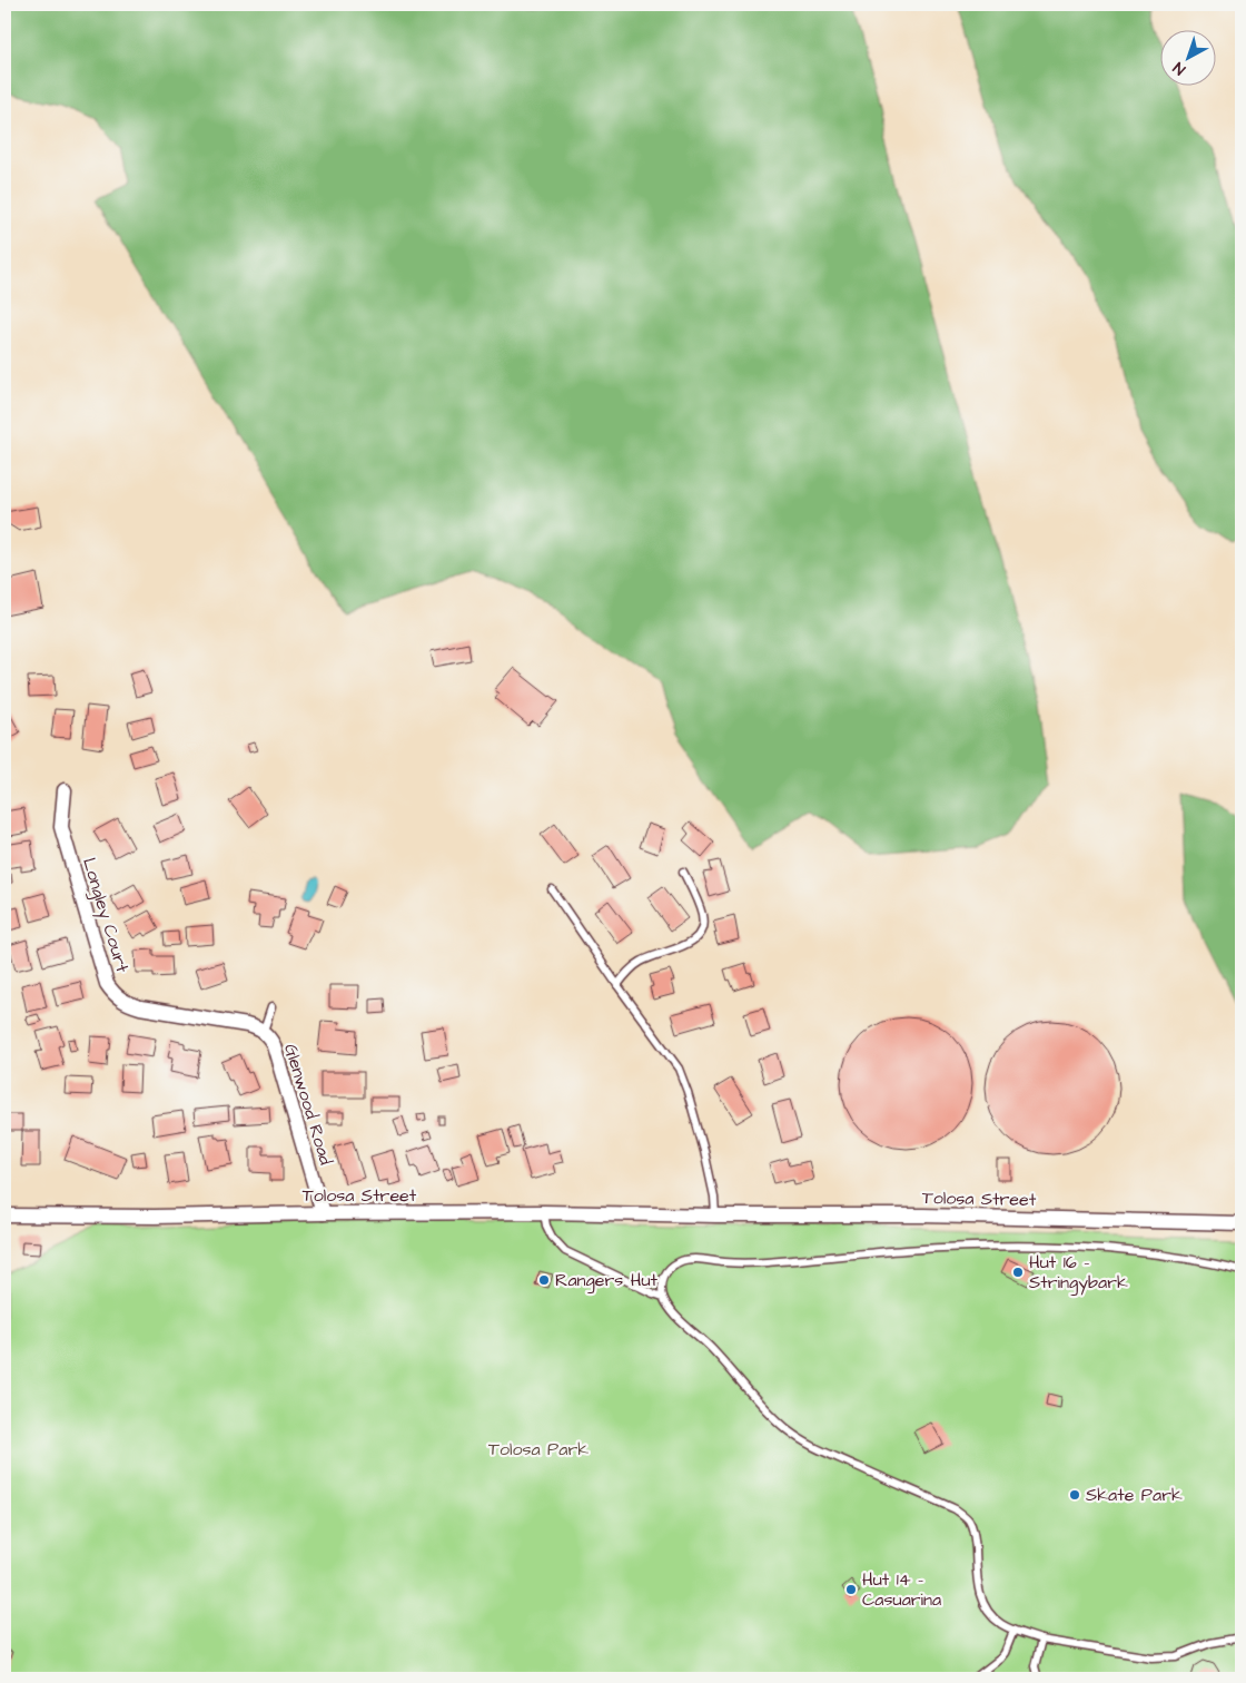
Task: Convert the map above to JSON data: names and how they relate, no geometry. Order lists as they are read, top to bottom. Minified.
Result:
{"streets":{"street":["Longley Court","Glenwood Road","Tolosa Street"]},"crossings":[["Longley Court","Glenwood Road"],["Glenwood Road","Tolosa Street"]],"parks":["Tolosa Park"],"places":["Hut 16 - Stringybark","Rangers Hut","Skate Park","Hut 14 - Casuarina"],"north":"bottom left"}
